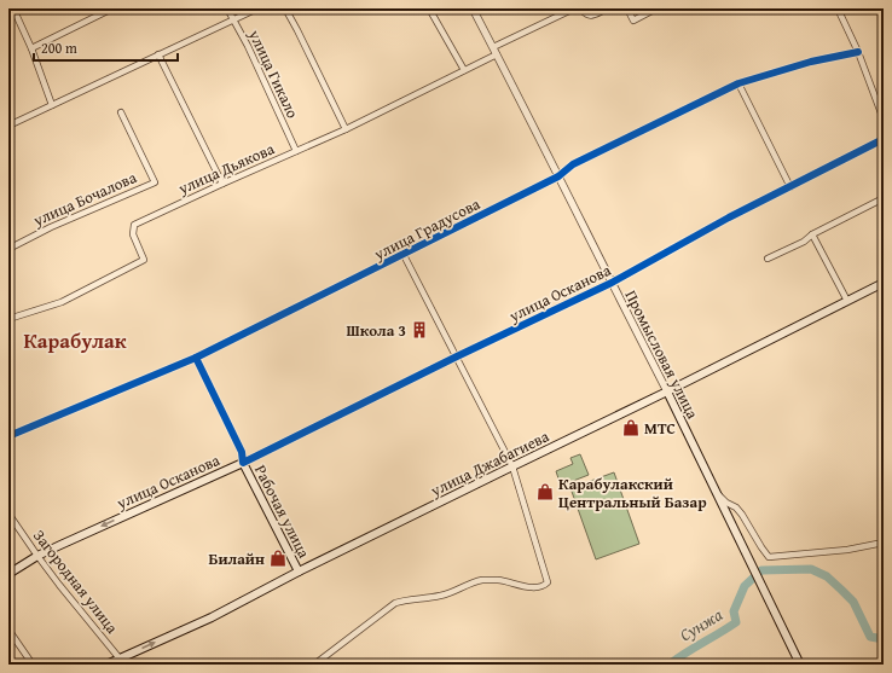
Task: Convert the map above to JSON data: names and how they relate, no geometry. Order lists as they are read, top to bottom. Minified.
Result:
{"streets":{"main road":["улица Осканова","Промысловая улица","улица Джабагиева","Рабочая улица"],"street":["улица Гикало","улица Дьякова","улица Бочалова","улица Градусова","Загородная улица"]},"crossings":[["улица Гикало","улица Дьякова"],["улица Дьякова","Промысловая улица"],["улица Градусова","Промысловая улица"],["улица Градусова","Рабочая улица"],["улица Осканова","Промысловая улица"],["улица Осканова","Рабочая улица"],["улица Осканова","Загородная улица"],["Промысловая улица","улица Джабагиева"],["улица Джабагиева","Рабочая улица"],["улица Джабагиева","Загородная улица"]],"districts":["Карабулак"],"water":["Сунжа"],"places":{"building":["Школа 3"],"shop":["МТС","Карабулакский Центральный Базар","Билайн"]},"scale_bar":"200 m"}
